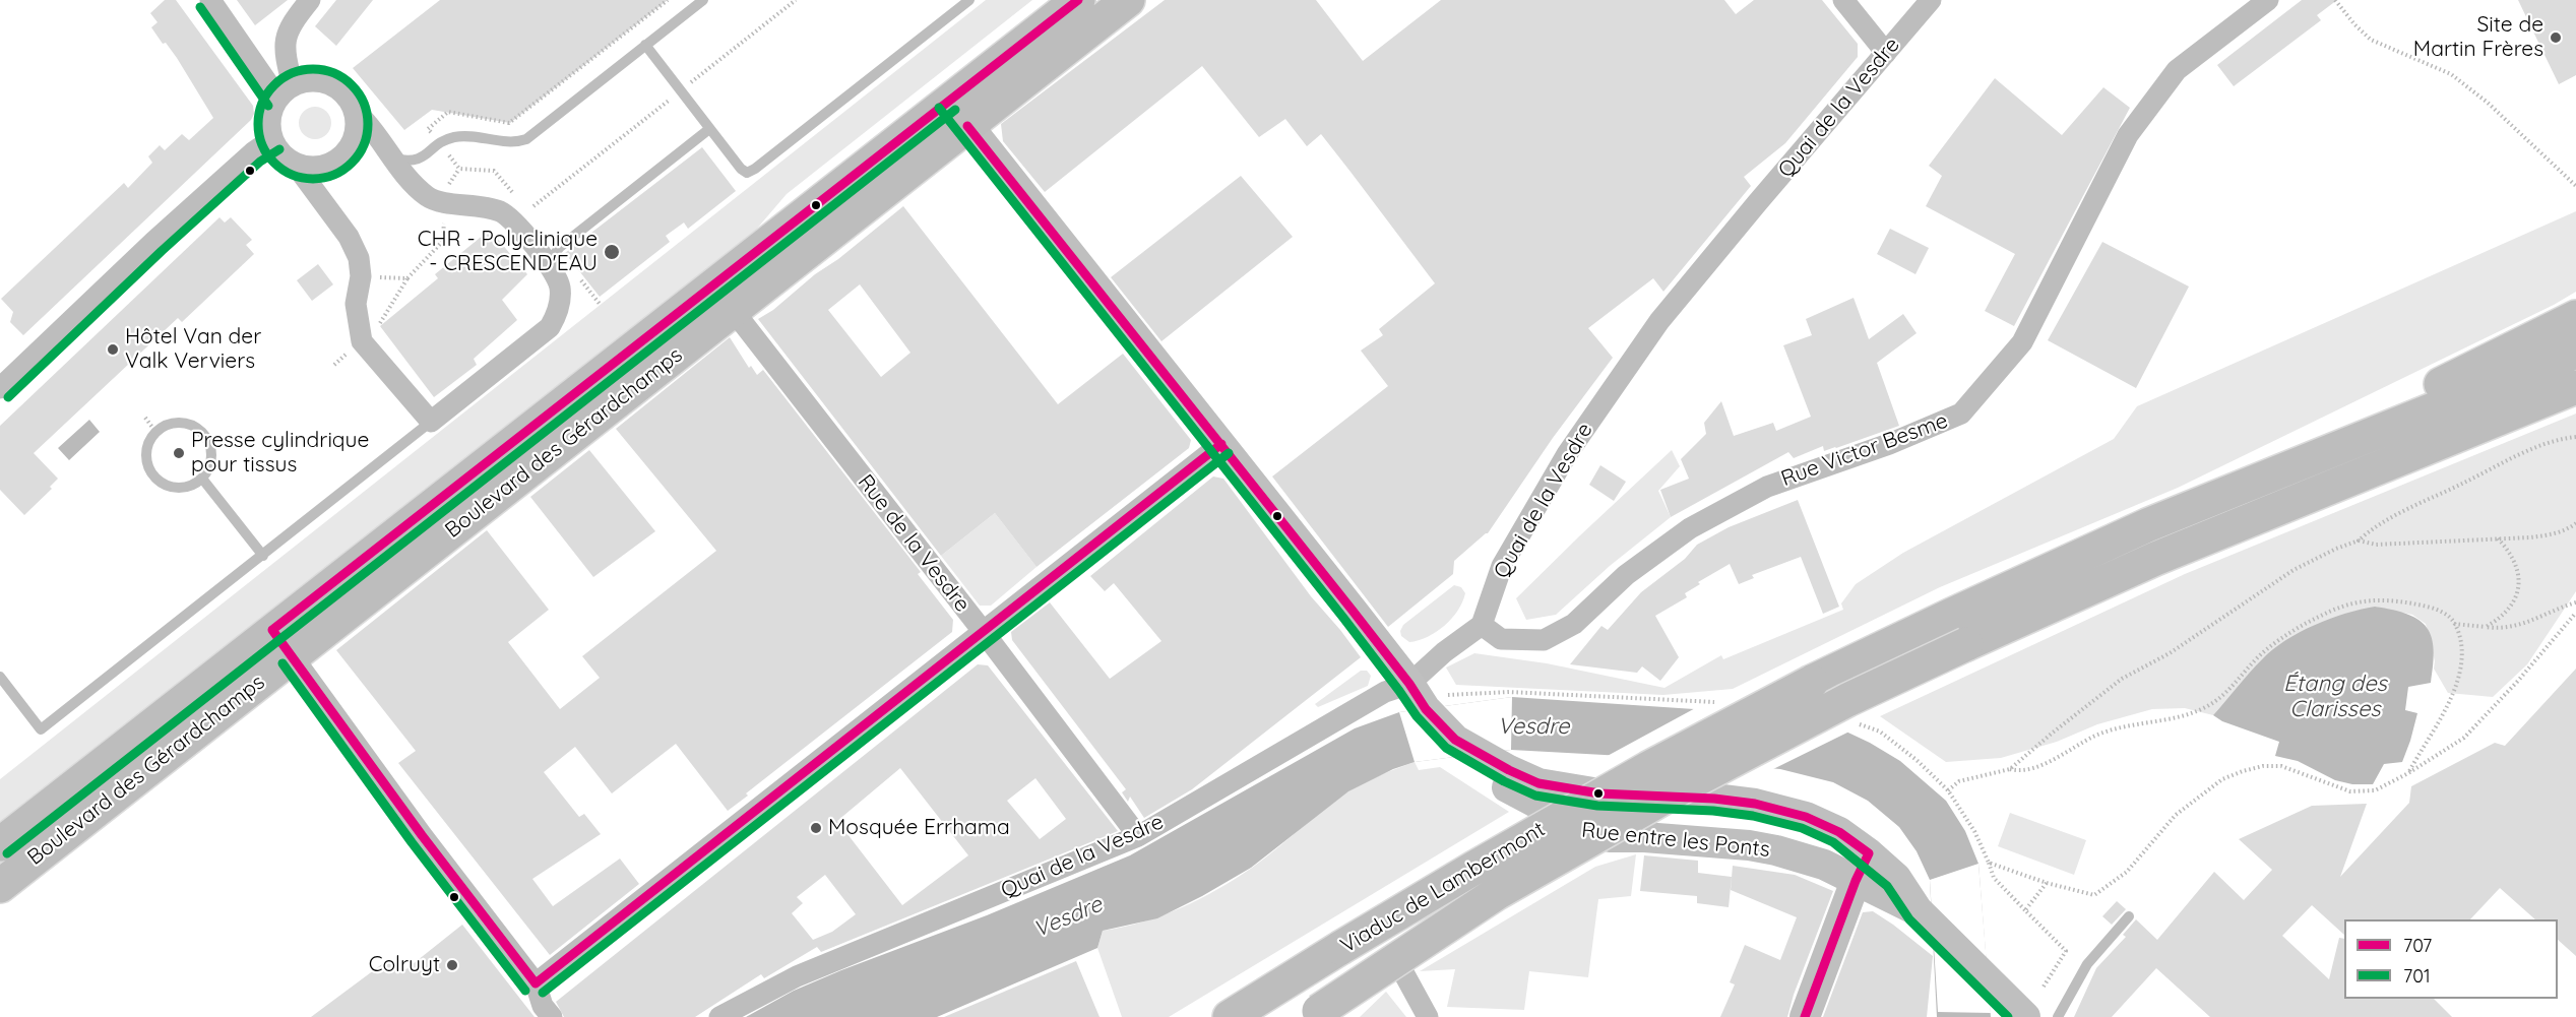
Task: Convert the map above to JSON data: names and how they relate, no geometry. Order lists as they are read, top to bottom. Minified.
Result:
{"streets":{"highway":["Boulevard des Gérardchamps","Viaduc de Lambermont"],"street":["Quai de la Vesdre","Rue Victor Besme","Rue de la Vesdre","Rue entre les Ponts"]},"crossings":[["Quai de la Vesdre","Rue Victor Besme"],["Quai de la Vesdre","Rue de la Vesdre"],["Quai de la Vesdre","Rue entre les Ponts"],["Boulevard des Gérardchamps","Rue de la Vesdre"],["Boulevard des Gérardchamps","Rue entre les Ponts"]],"water":["Étang des Clarisses","Vesdre"],"places":["Site de Martin Frères","CHR - Polyclinique - CRESCEND'EAU","Hôtel Van der Valk Verviers","Presse cylindrique pour tissus","Mosquée Errhama","Colruyt"],"lines":["transit line 707","transit line 701"],"legend":["707","701"]}
